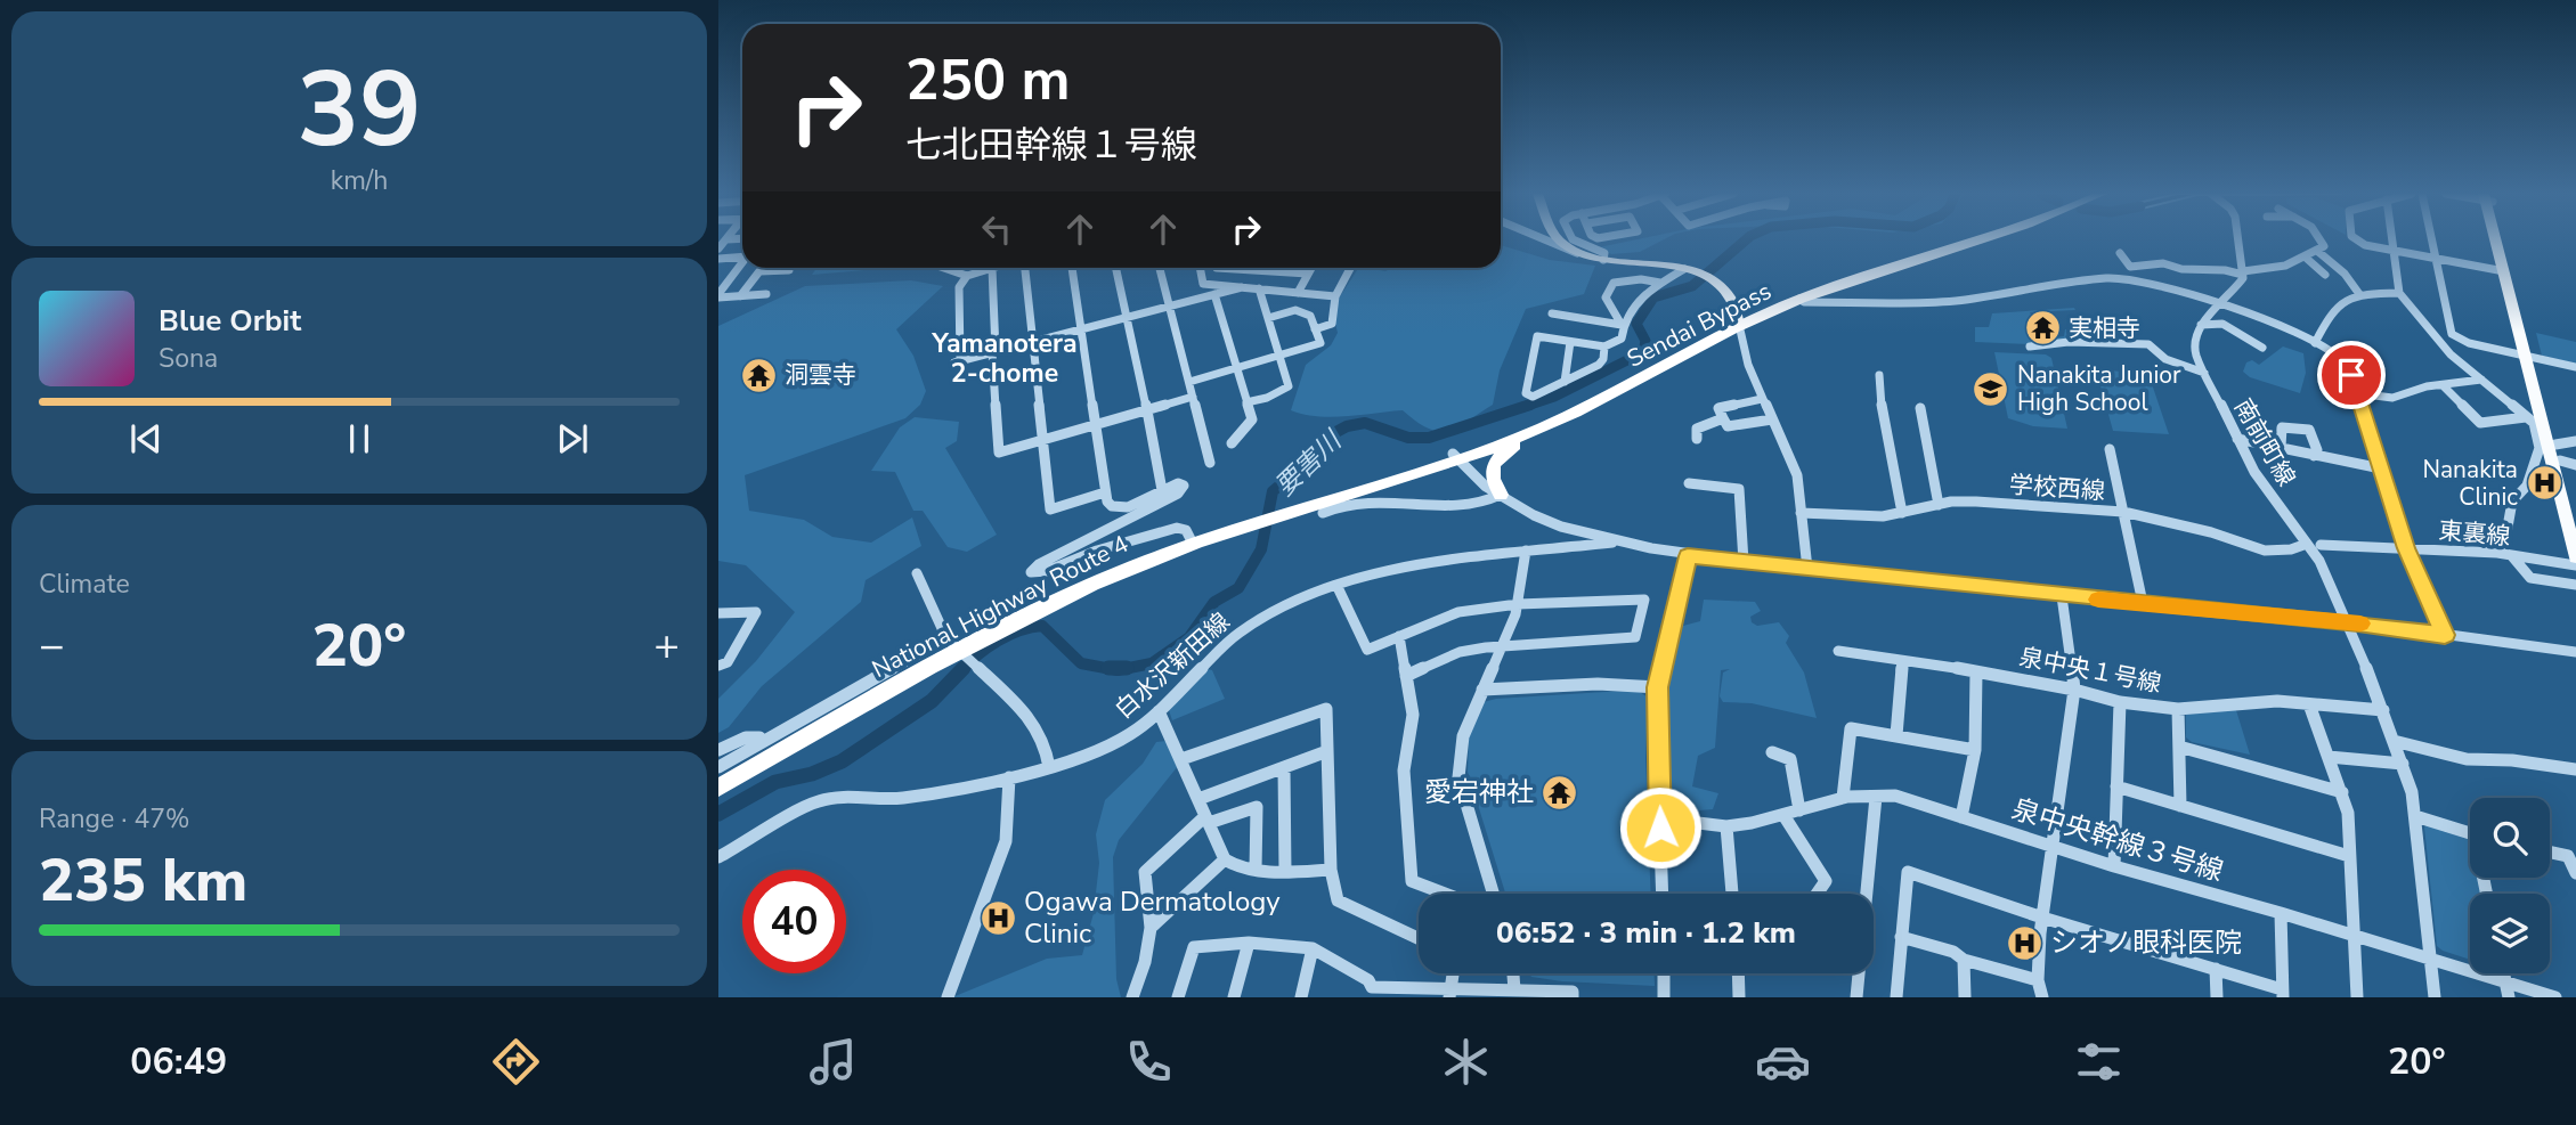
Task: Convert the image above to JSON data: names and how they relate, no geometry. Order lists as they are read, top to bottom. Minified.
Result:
{"streets":{"highway":["Sendai Bypass","National Highway Route 4"],"street":["南前町線","学校西線","東裏線","白水沢新田線","泉中央１号線","泉中央幹線３号線"]},"crossings":[["Sendai Bypass","National Highway Route 4"],["南前町線","学校西線"],["南前町線","泉中央１号線"],["南前町線","泉中央幹線３号線"]],"districts":["Yamanotera 2-chome"],"water":["要害川"],"places":{"temple":["実相寺","洞雲寺","愛宕神社"],"school or university":["Nanakita Junior High School"],"hospital":["Nanakita Clinic","Ogawa Dermatology Clinic","シオノ眼科医院"]},"page":{"tile":[["39","km/h"],"Climate",["Range · 47%","235 km"]],"turn":["250 m","七北田幹線１号線"],"song":["Blue Orbit","Sona"],"heat":["−","20°","+"],"limit":"40","trip":"06:52 · 3 min · 1.2 km","tabs":["06:49","20°"]}}
